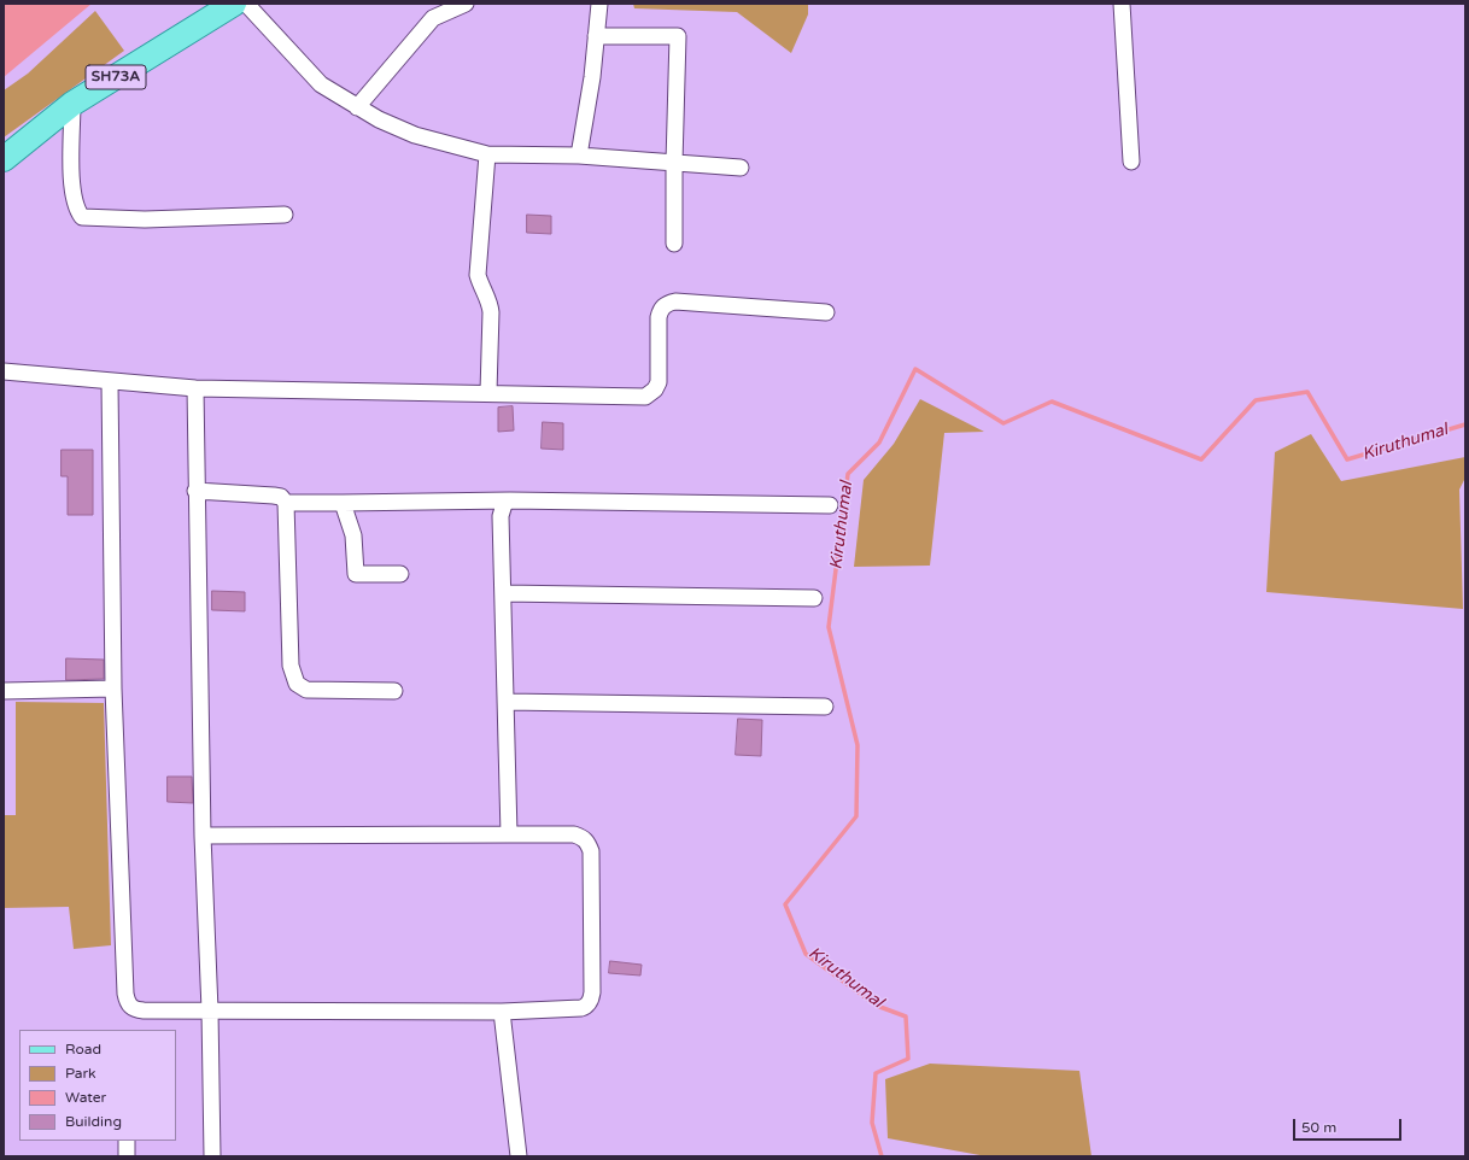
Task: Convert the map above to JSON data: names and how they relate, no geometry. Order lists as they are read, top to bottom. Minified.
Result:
{"streets":{"main road":["SH73A"]},"water":["Kiruthumal"],"legend":["Road","Park","Water","Building"],"scale_bar":"50 m"}
